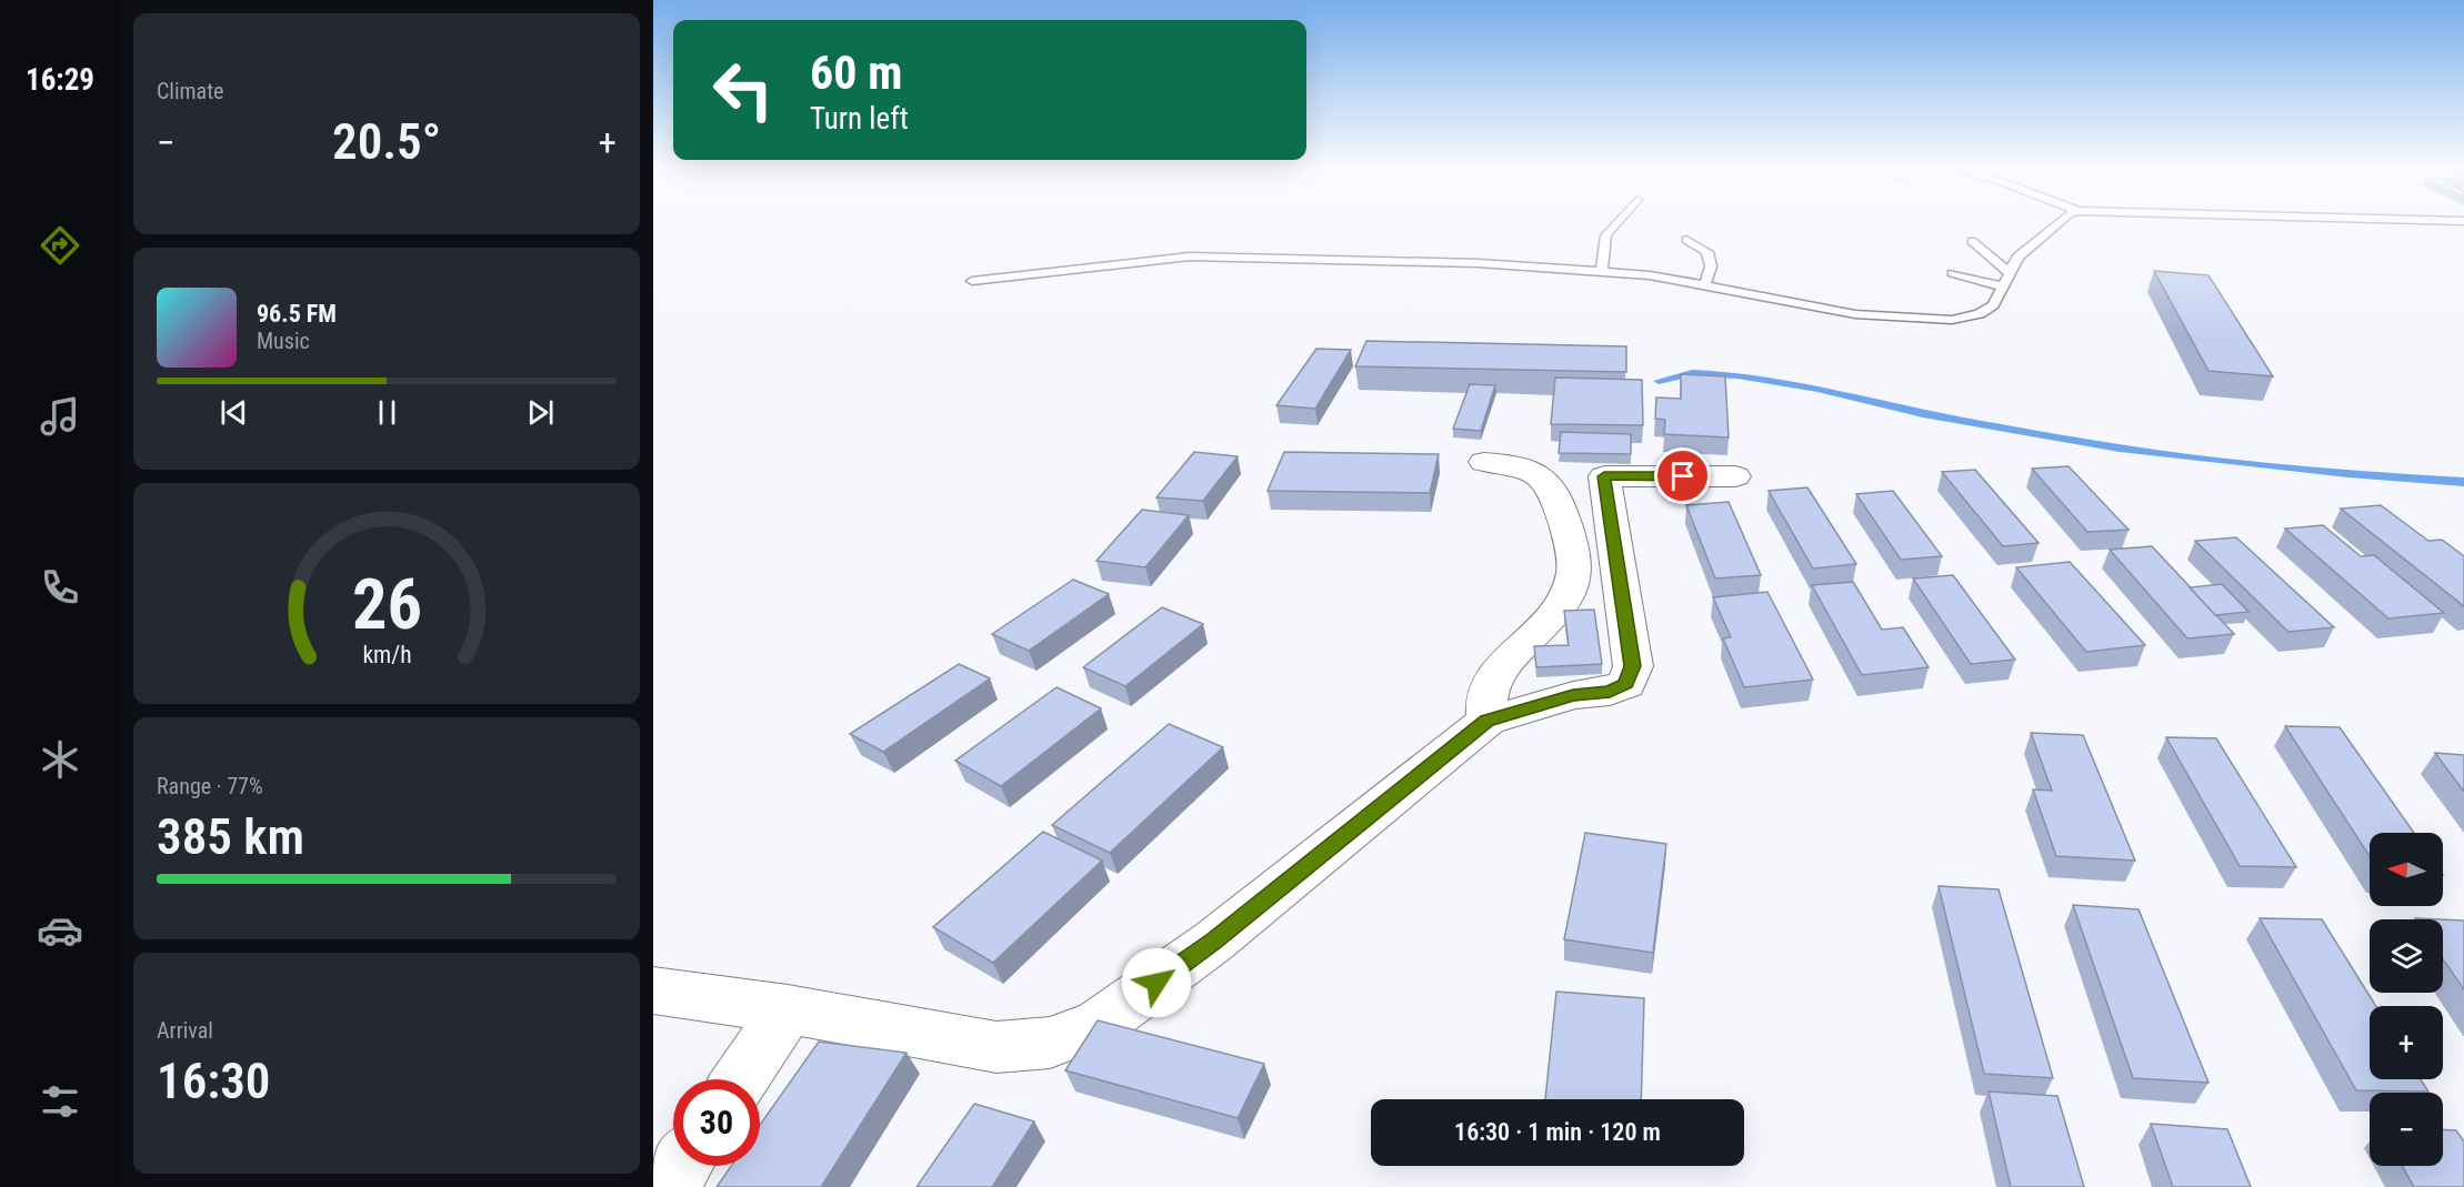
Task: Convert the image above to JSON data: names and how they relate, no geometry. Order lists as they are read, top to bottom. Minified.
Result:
{"north":"left","page":{"tabs":"16:29","tile":["Climate",["Range · 77%","385 km"],["Arrival","16:30"]],"turn":["60 m","Turn left"],"heat":["−","20.5°","+"],"song":["96.5 FM","Music"],"map_buttons":["+","−"],"limit":"30","trip":"16:30 · 1 min · 120 m","gauge":["26","km/h"]}}
